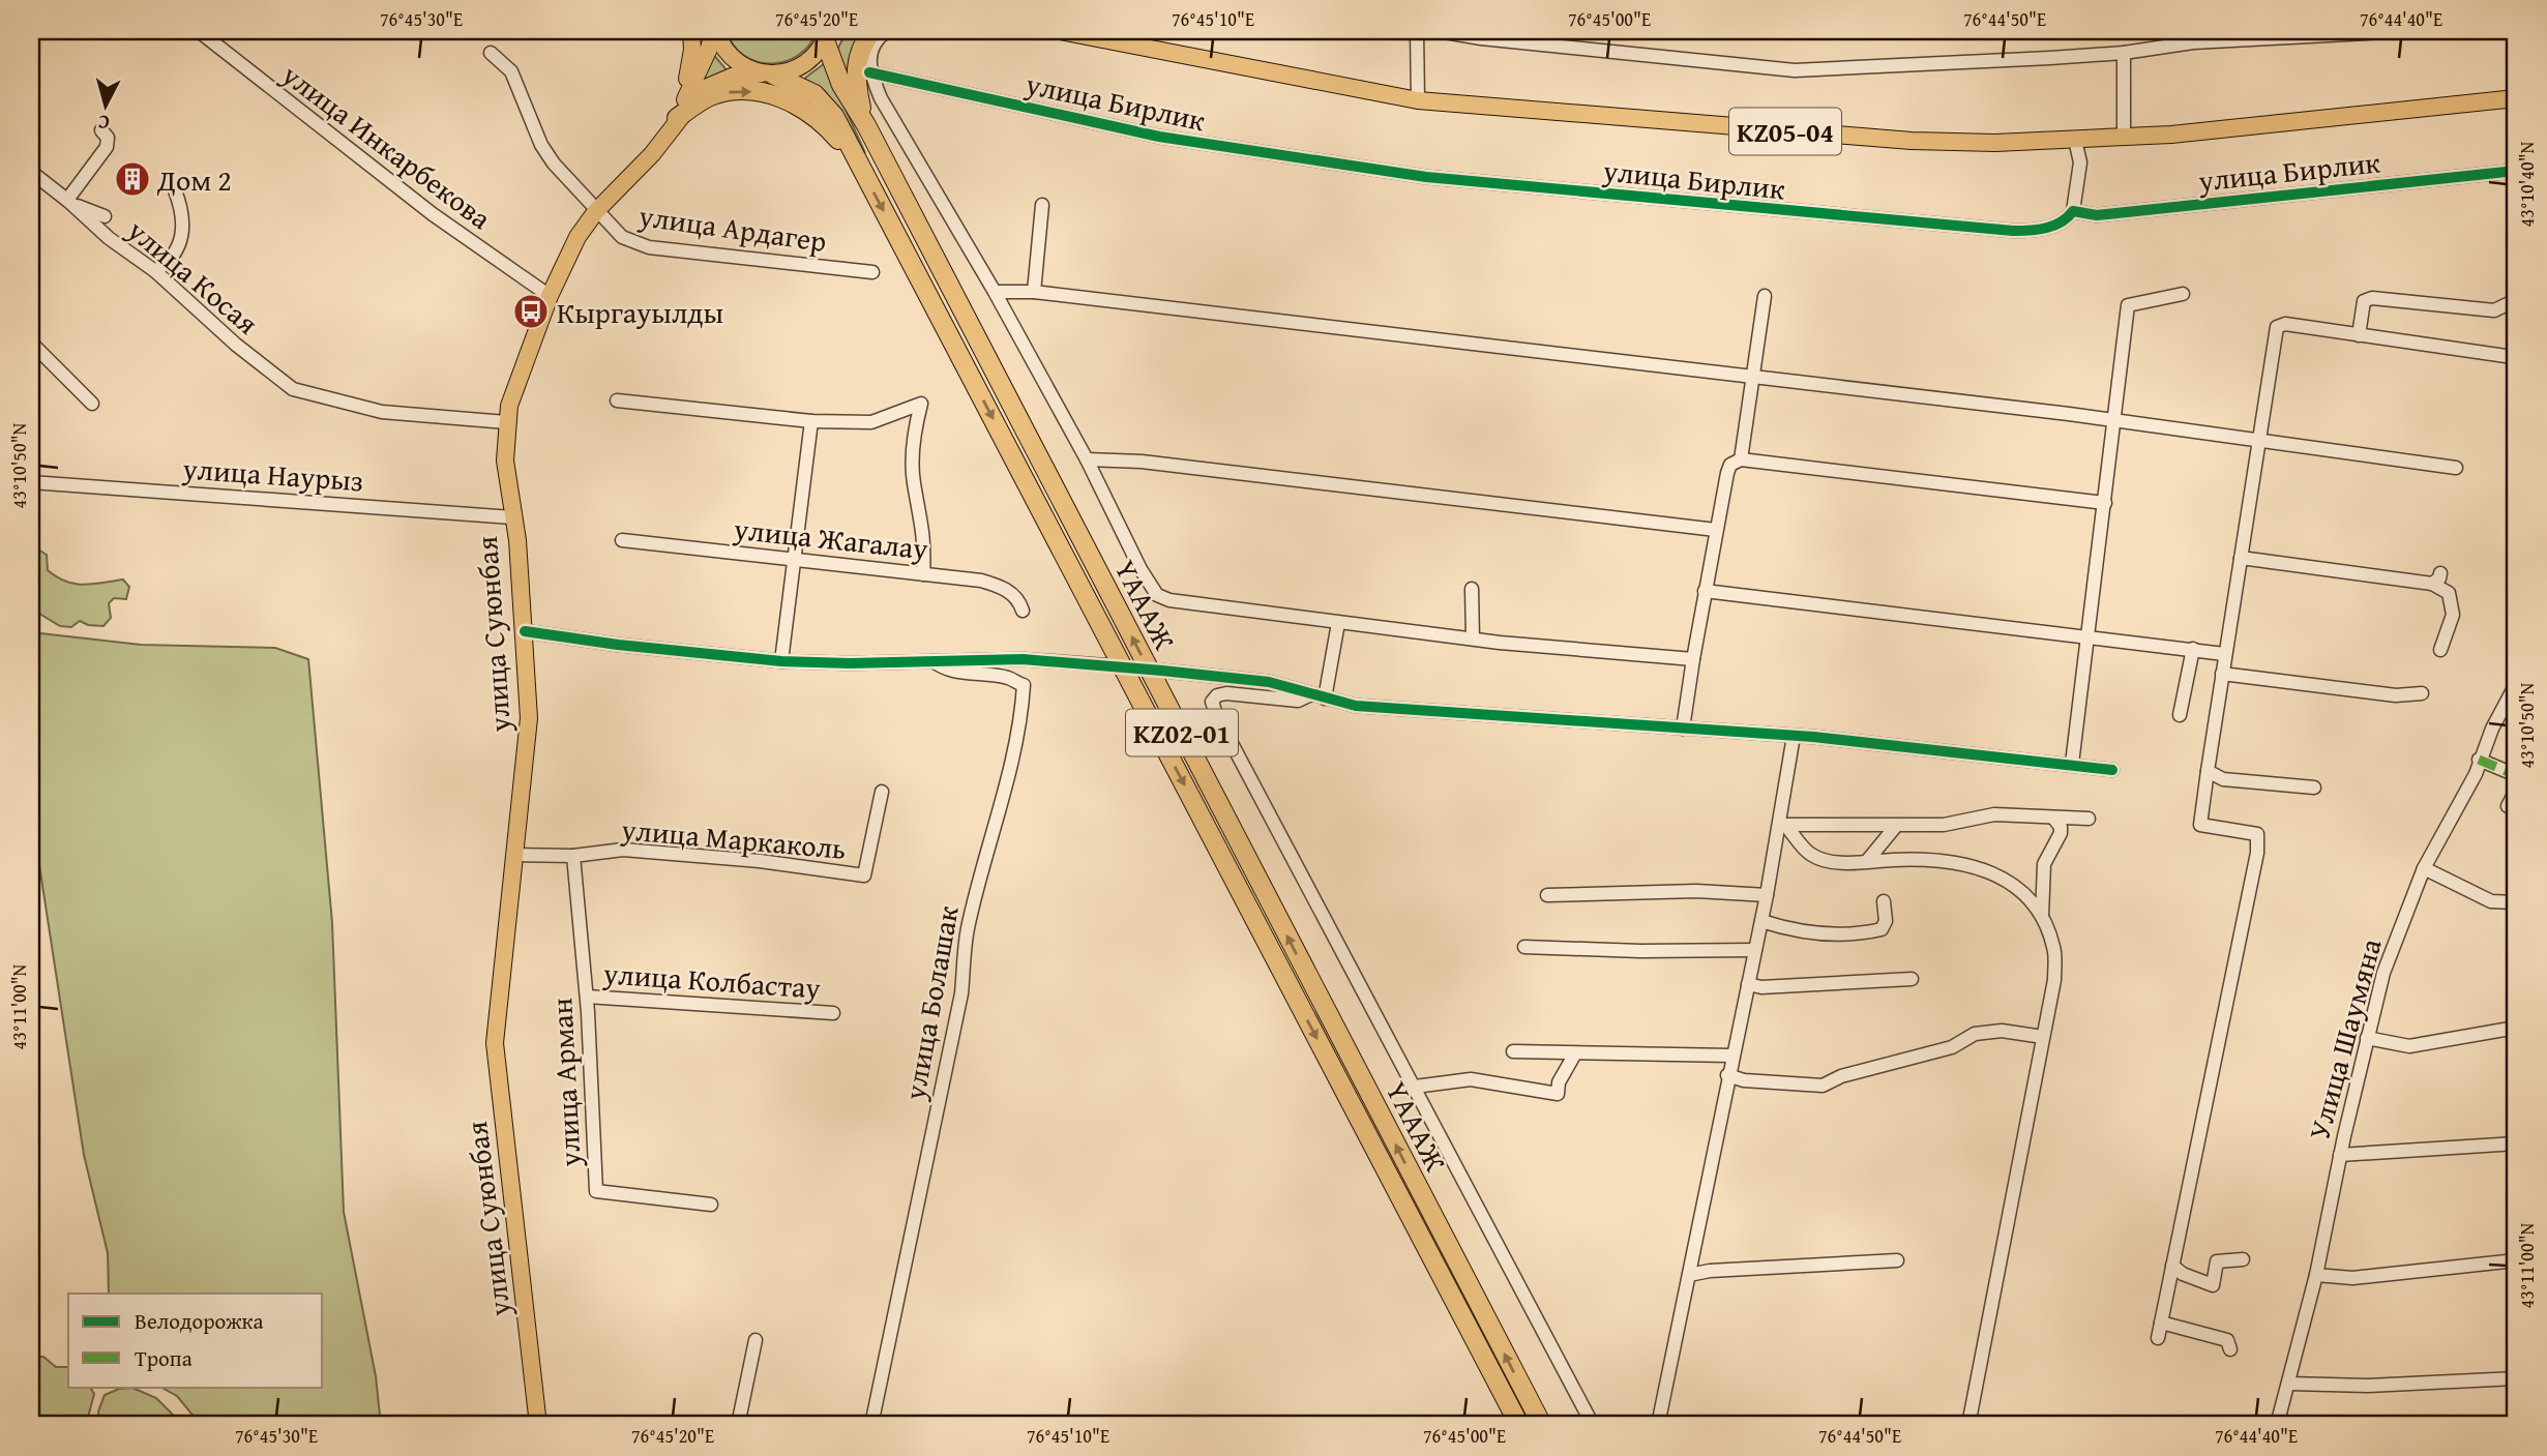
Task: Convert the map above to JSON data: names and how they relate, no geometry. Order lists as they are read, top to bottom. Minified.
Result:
{"streets":{"highway":["ҮАААЖ","KZ02-01"],"main road":["KZ05-04","улица Суюнбая"],"street":["улица Бирлик","улица Инкарбекова","улица Ардагер","улица Косая","улица Наурыз","улица Жагалау","улица Маркаколь","улица Колбастау","улица Болашак","Улица Шаумяна","улица Арман"]},"crossings":[["улица Инкарбекова","улица Суюнбая"],["улица Ардагер","улица Суюнбая"],["улица Косая","улица Суюнбая"],["улица Наурыз","улица Суюнбая"],["ҮАААЖ","улица Суюнбая"],["улица Суюнбая","улица Маркаколь"],["улица Маркаколь","улица Арман"],["улица Колбастау","улица Арман"]],"places":{"building":["Дом 2"],"bus stop":["Кыргауылды"]},"legend":["Велодорожка","Тропа"],"north":"bottom","coordinates":["76°45'30\"E","76°45'20\"E","76°45'10\"E","76°45'00\"E","76°44'50\"E","76°44'40\"E","43°10'40\"N","43°10'50\"N","43°11'00\"N"]}
